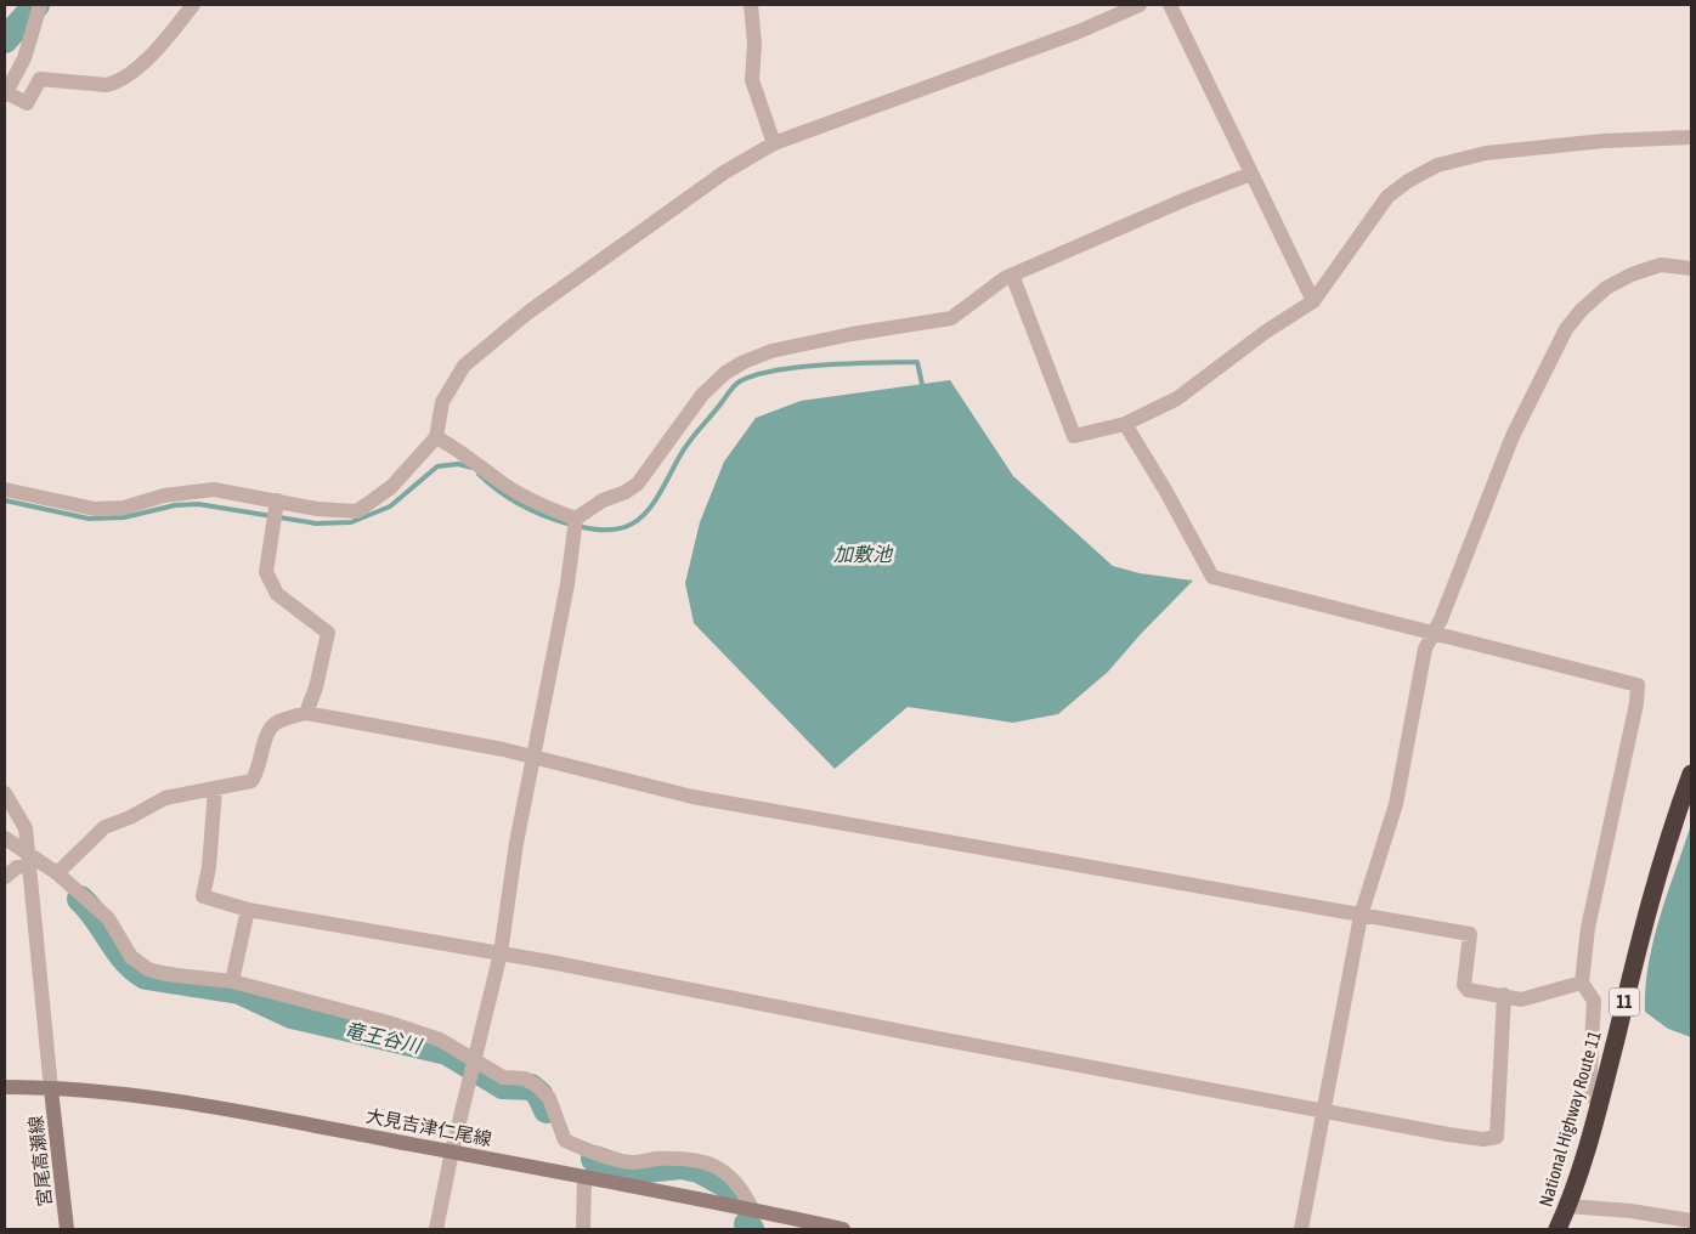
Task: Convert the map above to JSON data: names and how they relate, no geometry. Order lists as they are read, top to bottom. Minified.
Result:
{"streets":{"highway":["11","National Highway Route 11"],"main road":["大見吉津仁尾線","宮尾高瀬線"]},"crossings":[["大見吉津仁尾線","宮尾高瀬線"]],"water":["加敷池","竜王谷川"]}
